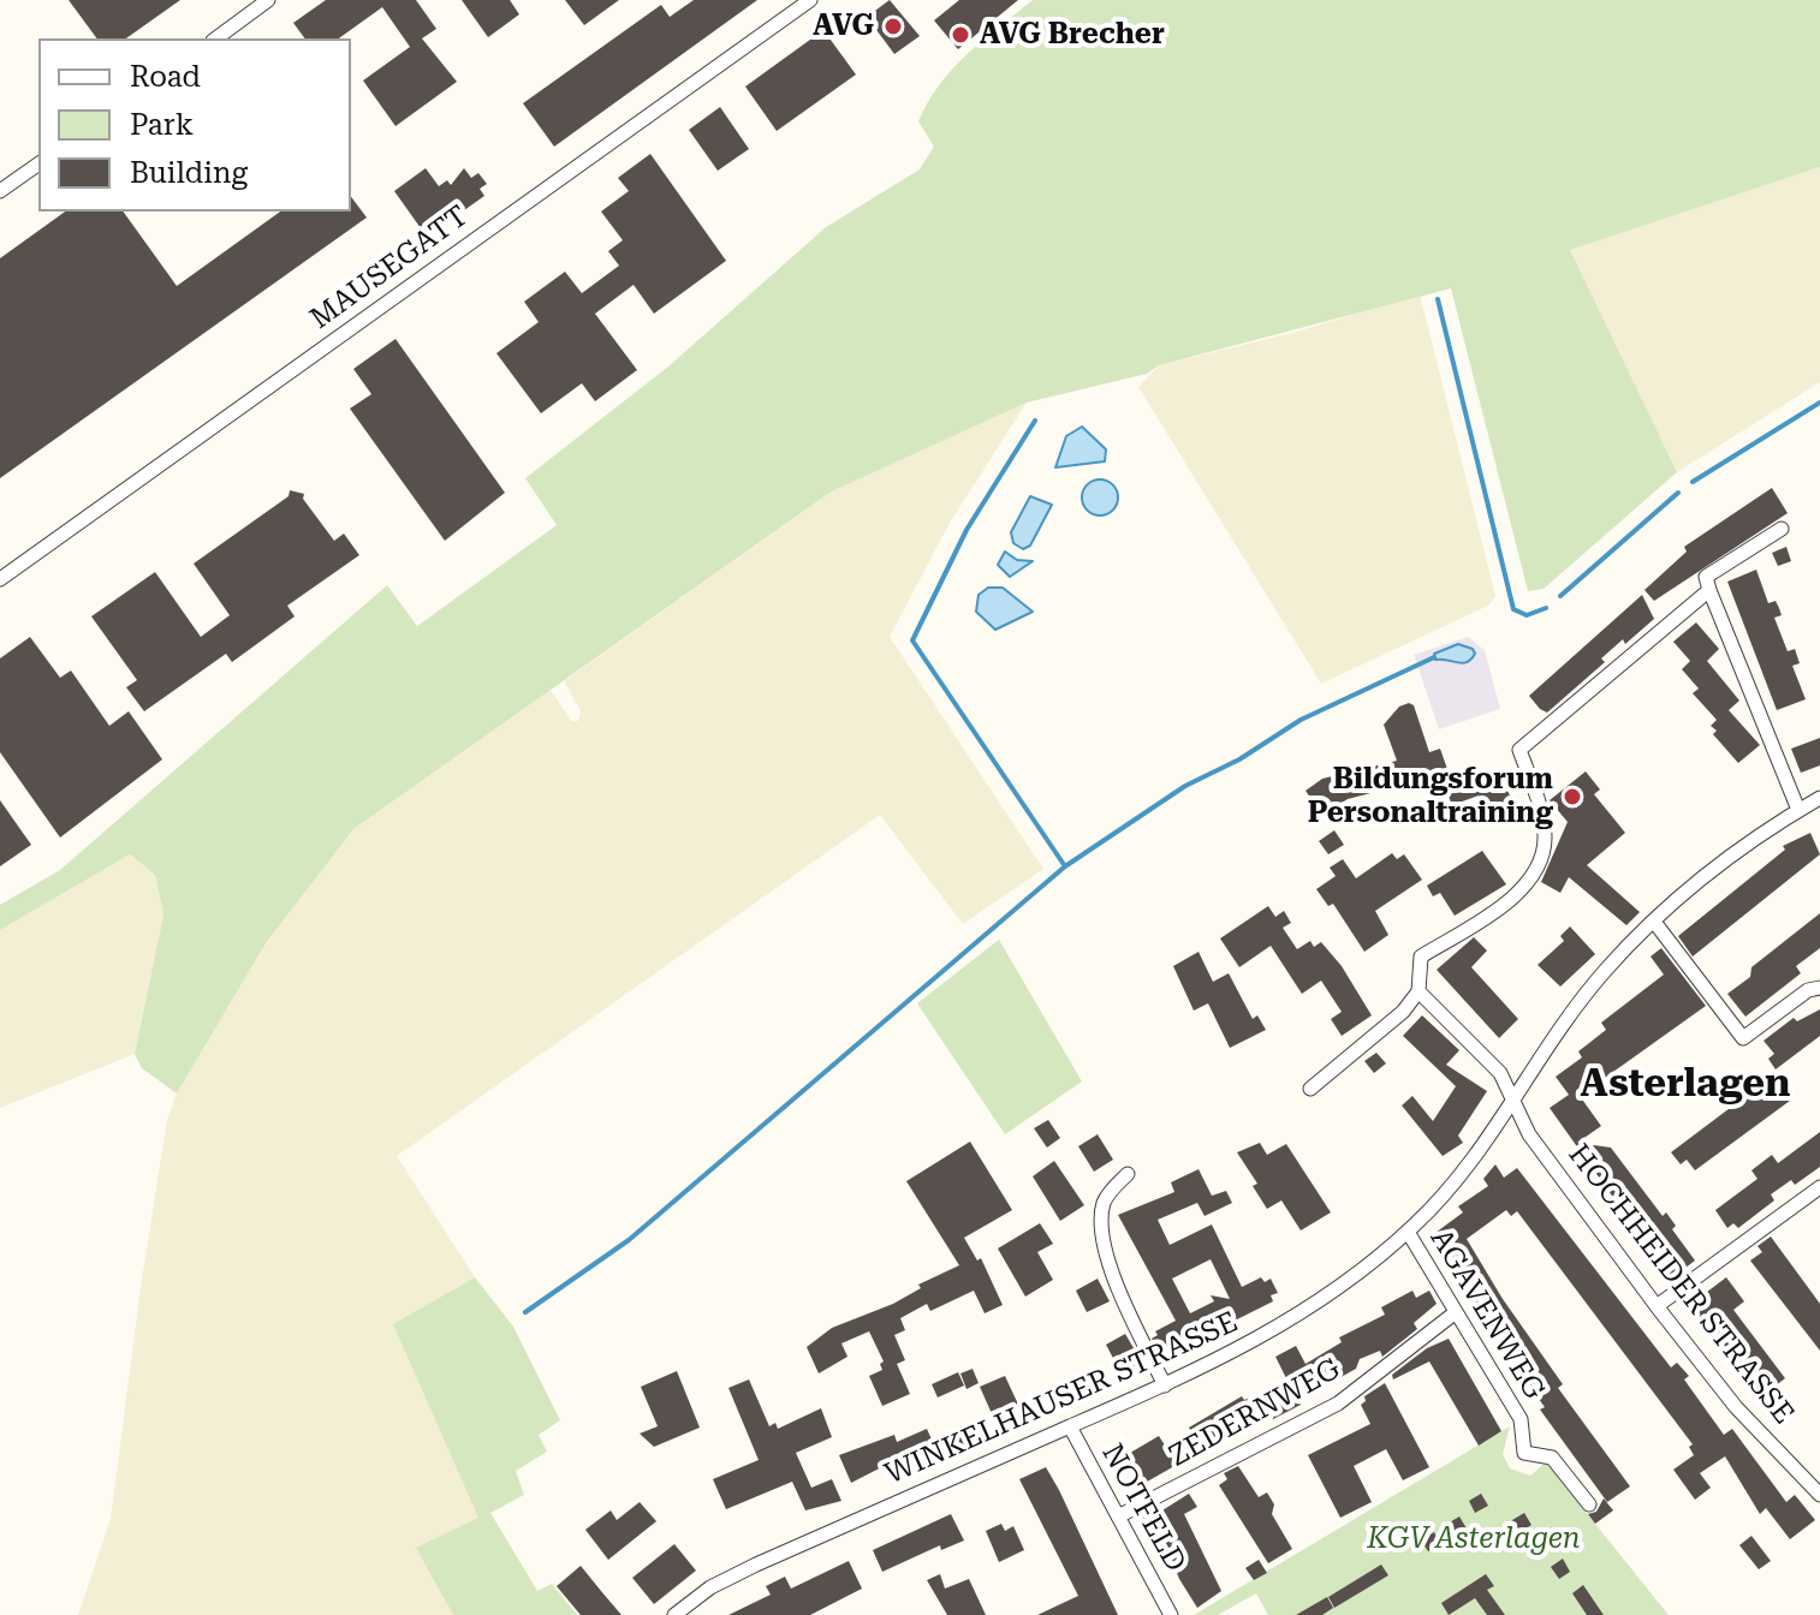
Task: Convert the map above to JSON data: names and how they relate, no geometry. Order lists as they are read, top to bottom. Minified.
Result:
{"streets":{"street":["MAUSEGATT","HOCHHEIDER STRASSE","AGAVENWEG","WINKELHAUSER STRASSE","ZEDERNWEG","NOTFELD"]},"crossings":[["HOCHHEIDER STRASSE","WINKELHAUSER STRASSE"],["AGAVENWEG","WINKELHAUSER STRASSE"],["AGAVENWEG","ZEDERNWEG"],["WINKELHAUSER STRASSE","NOTFELD"],["ZEDERNWEG","NOTFELD"]],"districts":["Asterlagen"],"parks":["KGV Asterlagen"],"places":["AVG","AVG Brecher","Bildungsforum Personaltraining"],"legend":["Road","Park","Building"]}
